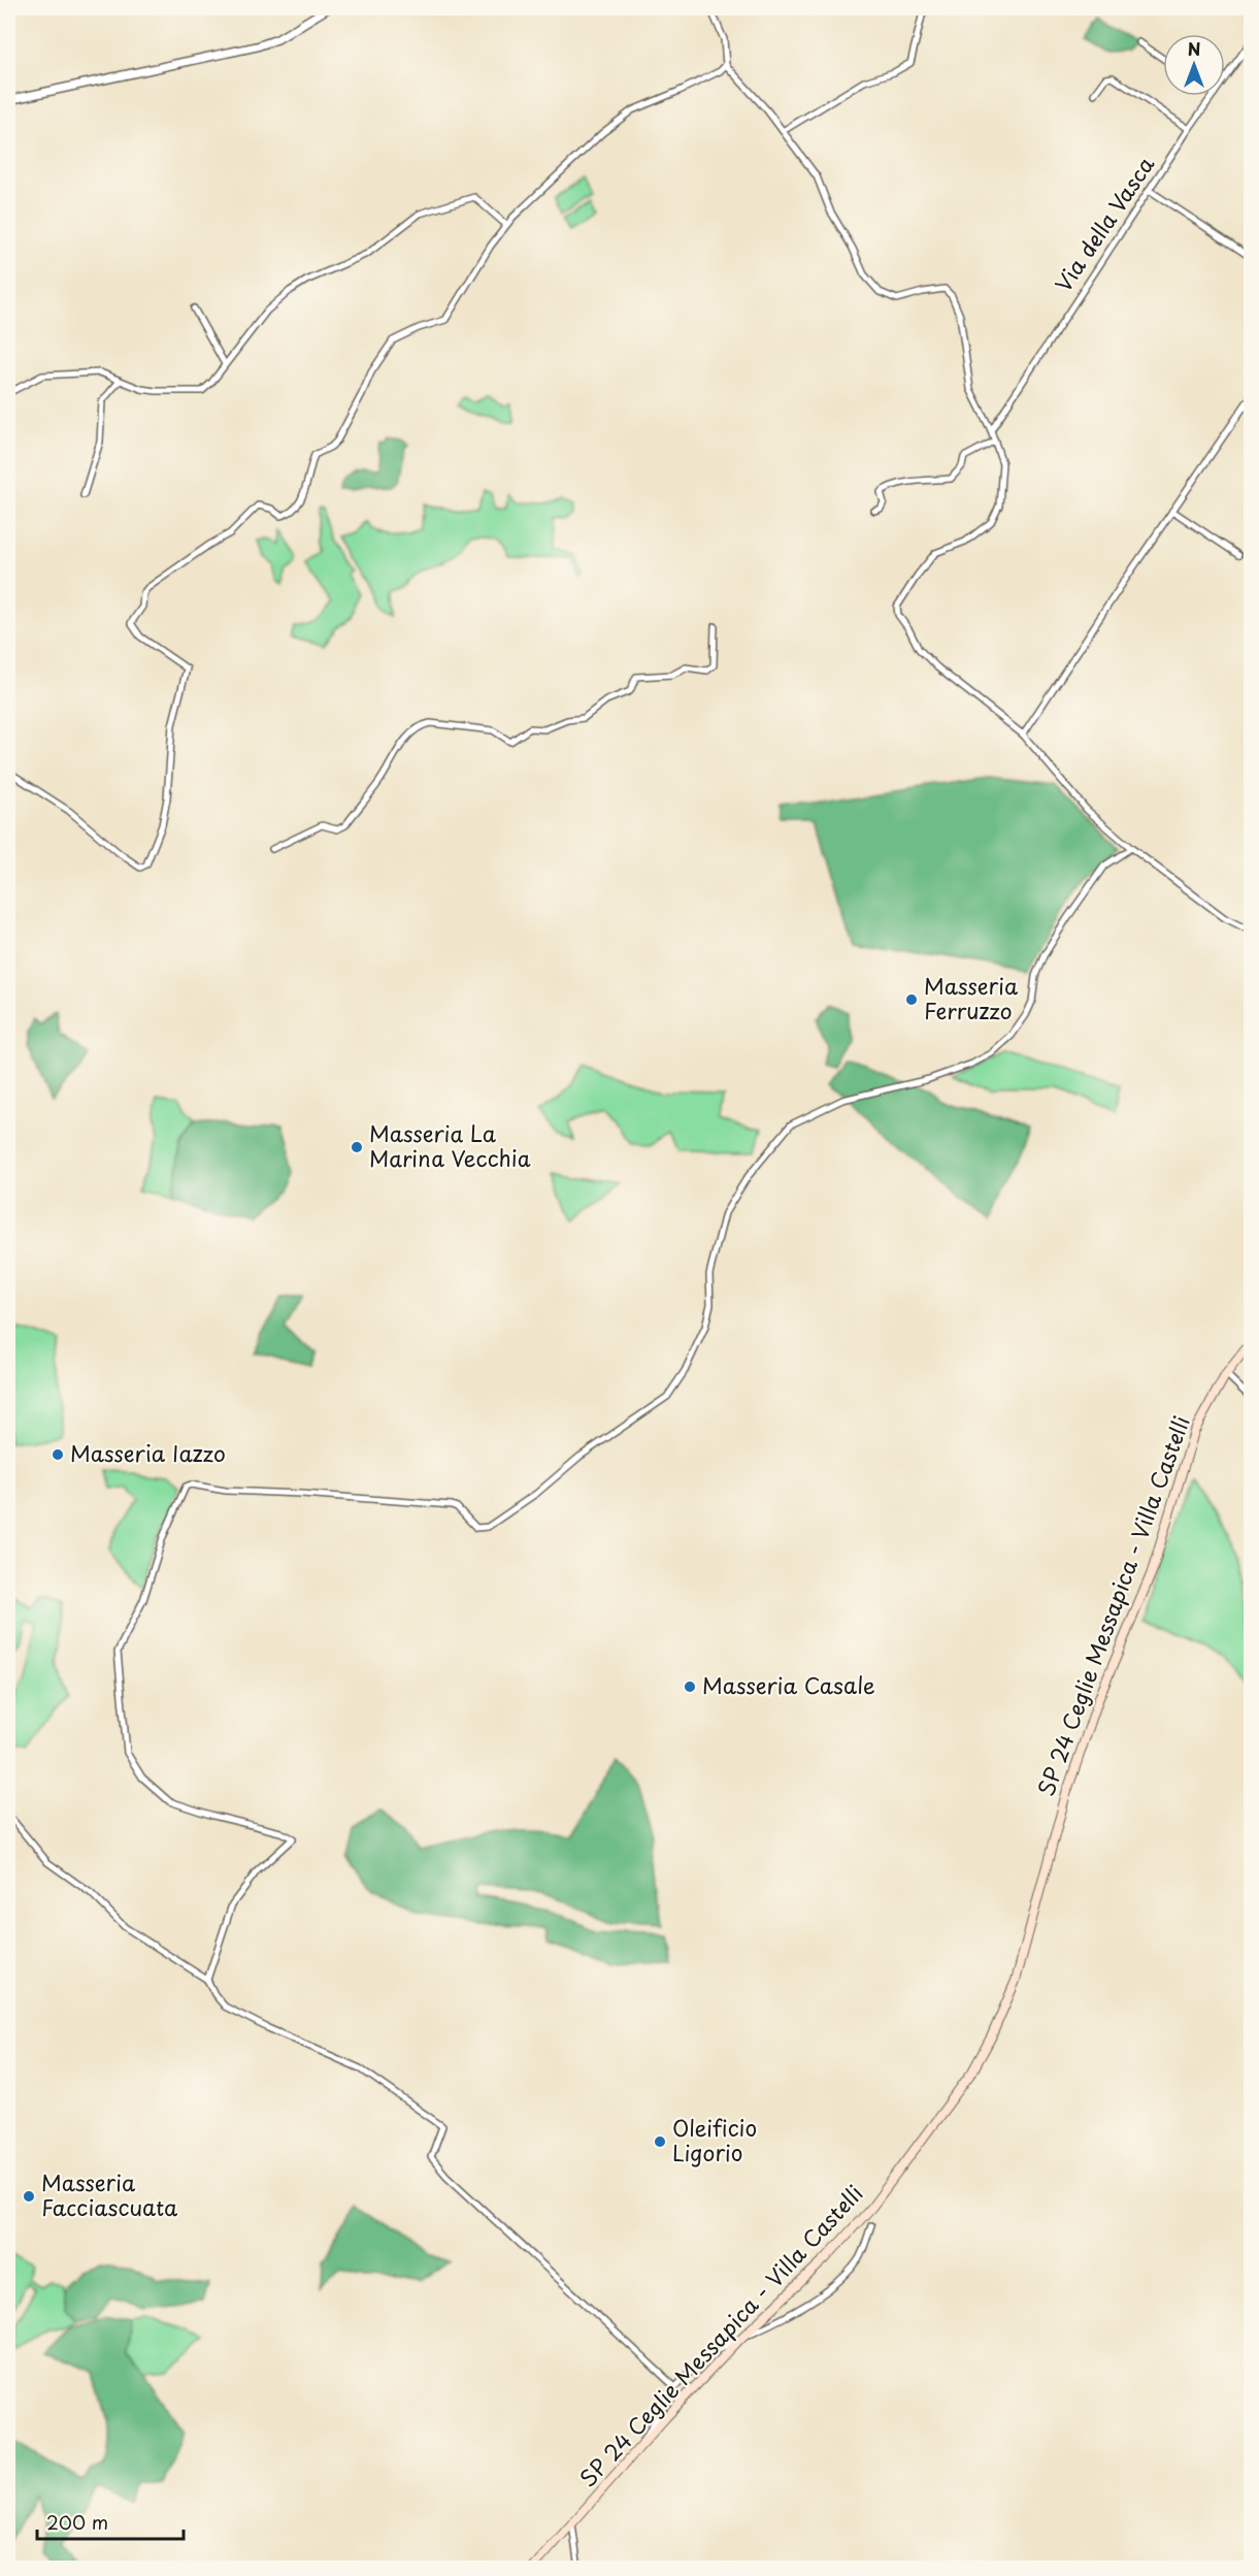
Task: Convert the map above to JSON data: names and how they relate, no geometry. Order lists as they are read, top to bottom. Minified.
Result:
{"streets":{"main road":["SP 24 Ceglie Messapica - Villa Castelli"],"street":["Via della Vasca"]},"places":["Masseria Ferruzzo","Masseria La Marina Vecchia","Masseria Iazzo","Masseria Casale","Oleificio Ligorio","Masseria Facciascuata"],"scale_bar":"200 m","north":"top"}
